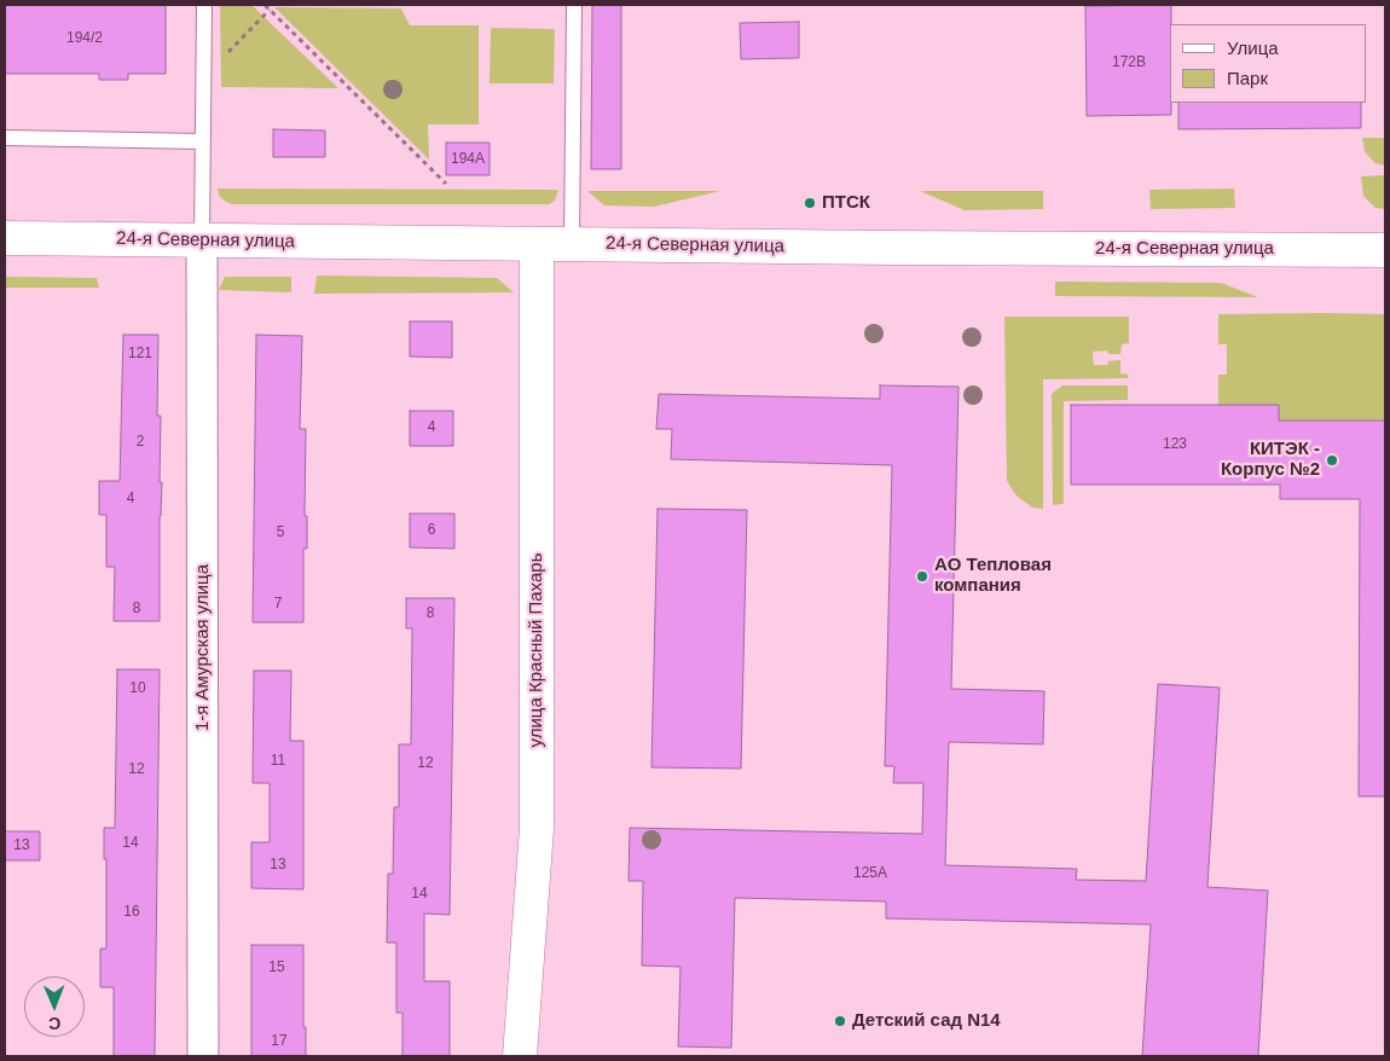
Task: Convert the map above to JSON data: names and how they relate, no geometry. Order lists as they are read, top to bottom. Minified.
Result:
{"streets":{"main road":["24-я Северная улица","улица Красный Пахарь"],"street":["1-я Амурская улица"]},"crossings":[["24-я Северная улица","1-я Амурская улица"],["24-я Северная улица","улица Красный Пахарь"]],"places":["ПТСК","КИТЭК - Корпус №2","АО Тепловая компания","Детский сад N14"],"house_numbers":["194/2","172В","194А","121","4","2","123","4","6","5","7","8","8","10","11","12","12","14","13","13","125А","14","16","15","17"],"legend":["Улица","Парк"],"north":"bottom"}
